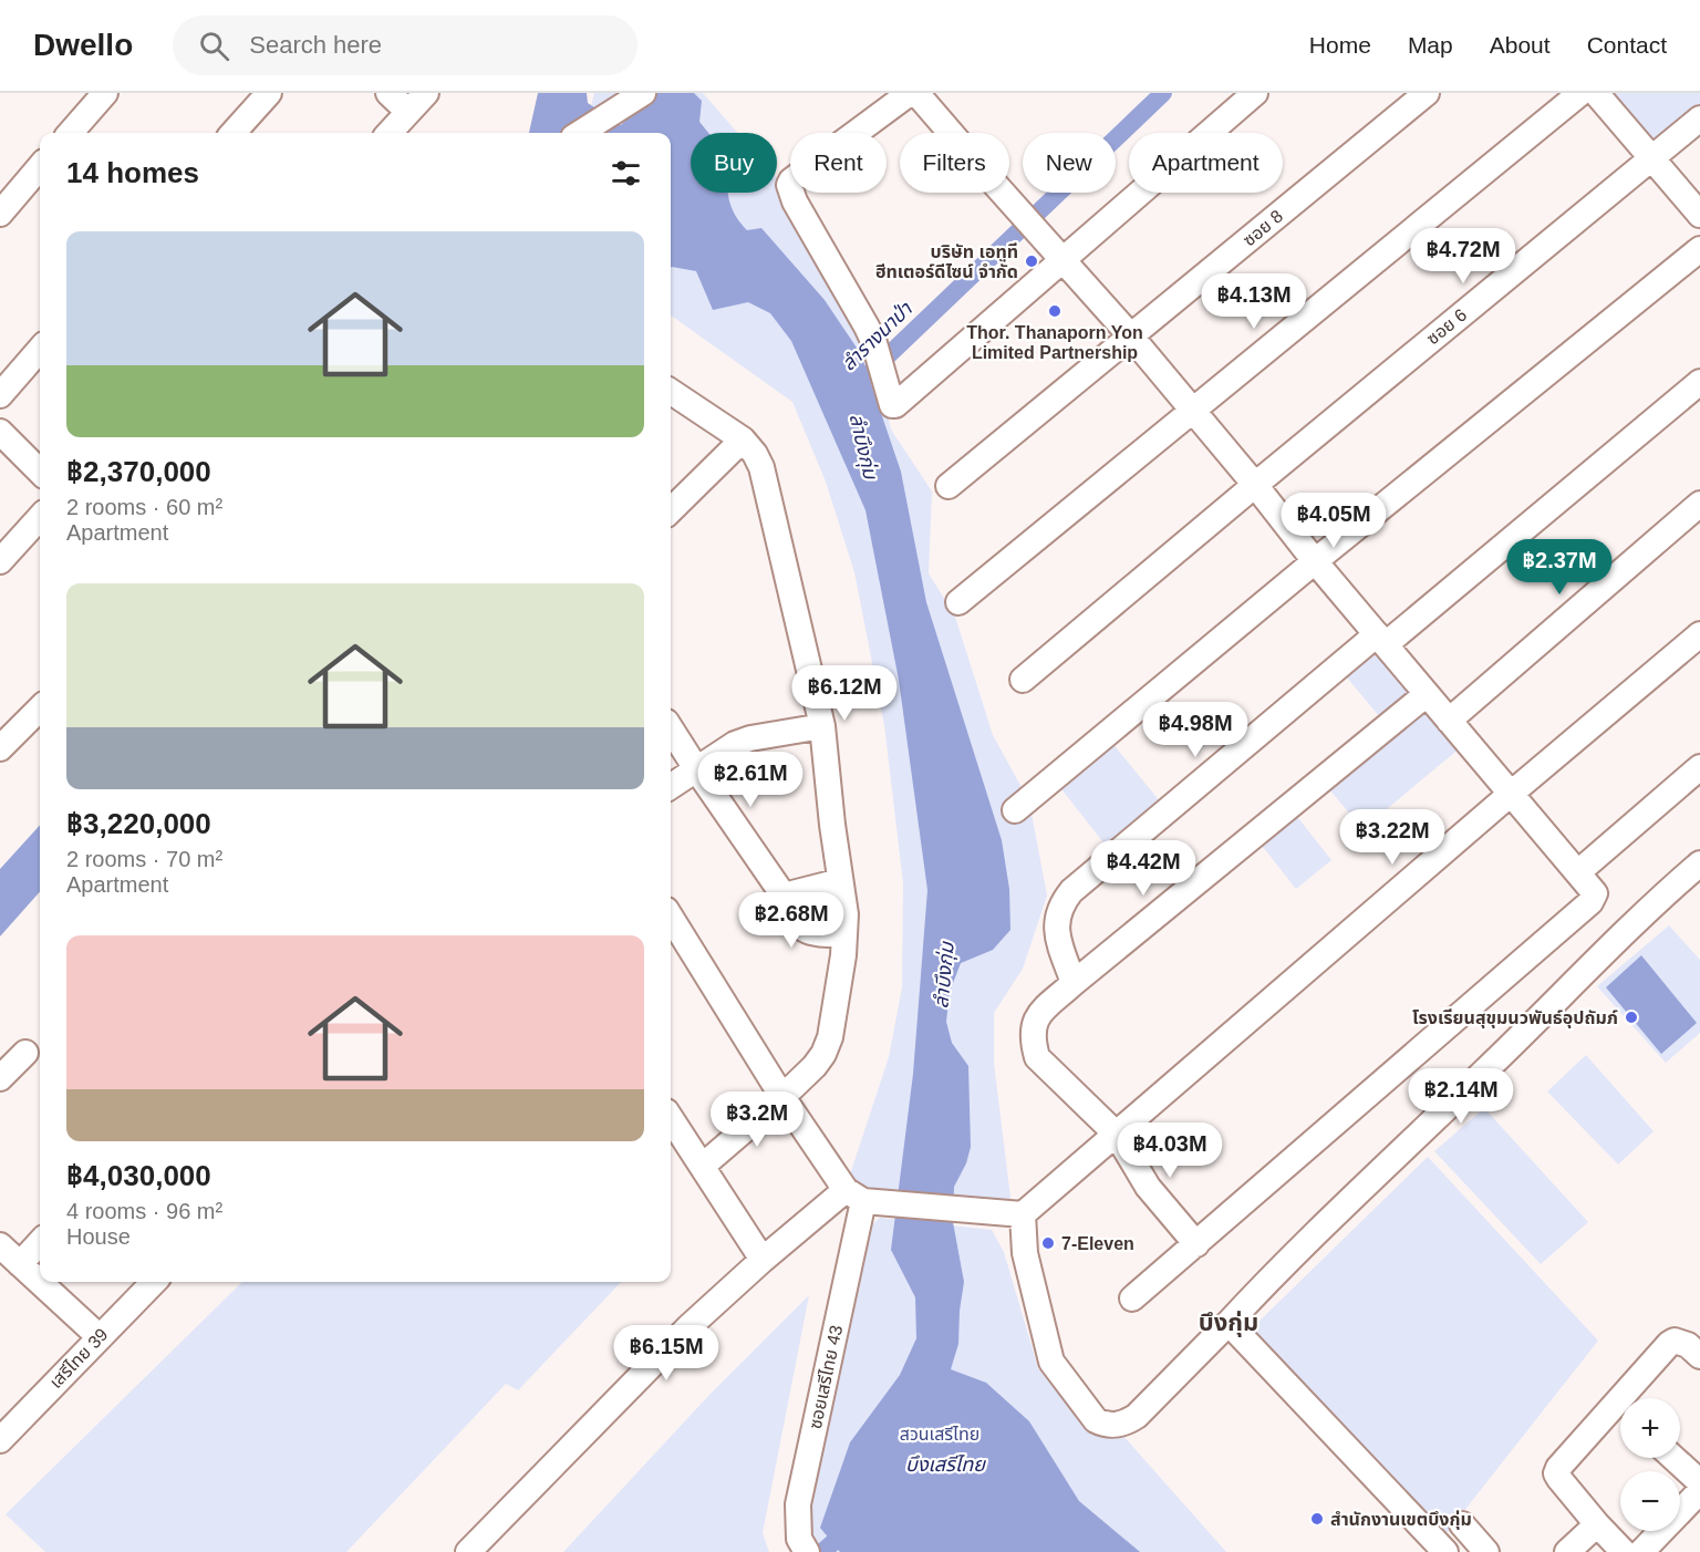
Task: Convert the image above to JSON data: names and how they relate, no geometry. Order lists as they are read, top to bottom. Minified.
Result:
{"streets":{"street":["ซอย 8","ซอย 6","เสรีไทย 39","ซอยเสรีไทย 43"]},"districts":["บึงกุ่ม"],"water":["ลำรางนาป่า","ลำบึงกุ่ม","บึงเสรีไทย"],"parks":["สวนเสรีไทย"],"places":["บริษัท เอทูที ฮีทเตอร์ดีไซน์ จำกัด","Thor. Thanaporn Yon Limited Partnership","โรงเรียนสุขุมนวพันธ์อุปถัมภ์","7-Eleven","สำนักงานเขตบึงกุ่ม"],"page":{"header":"Dwello","search":"Search here","nav":["Home","Map","About","Contact"],"chip":["Buy","Rent","Filters","New","Apartment"],"heading":"14 homes","list":[{"name":"฿2,370,000","note":"2 rooms · 60 m² · Apartment"},{"name":"฿3,220,000","note":"2 rooms · 70 m² · Apartment"},{"name":"฿4,030,000","note":"4 rooms · 96 m² · House"}],"price":["฿4.72M","฿4.13M","฿4.05M","฿2.37M","฿6.12M","฿4.98M","฿2.61M","฿3.22M","฿4.42M","฿2.68M","฿2.14M","฿3.2M","฿4.03M","฿6.15M"],"map_buttons":["+","−"]}}
